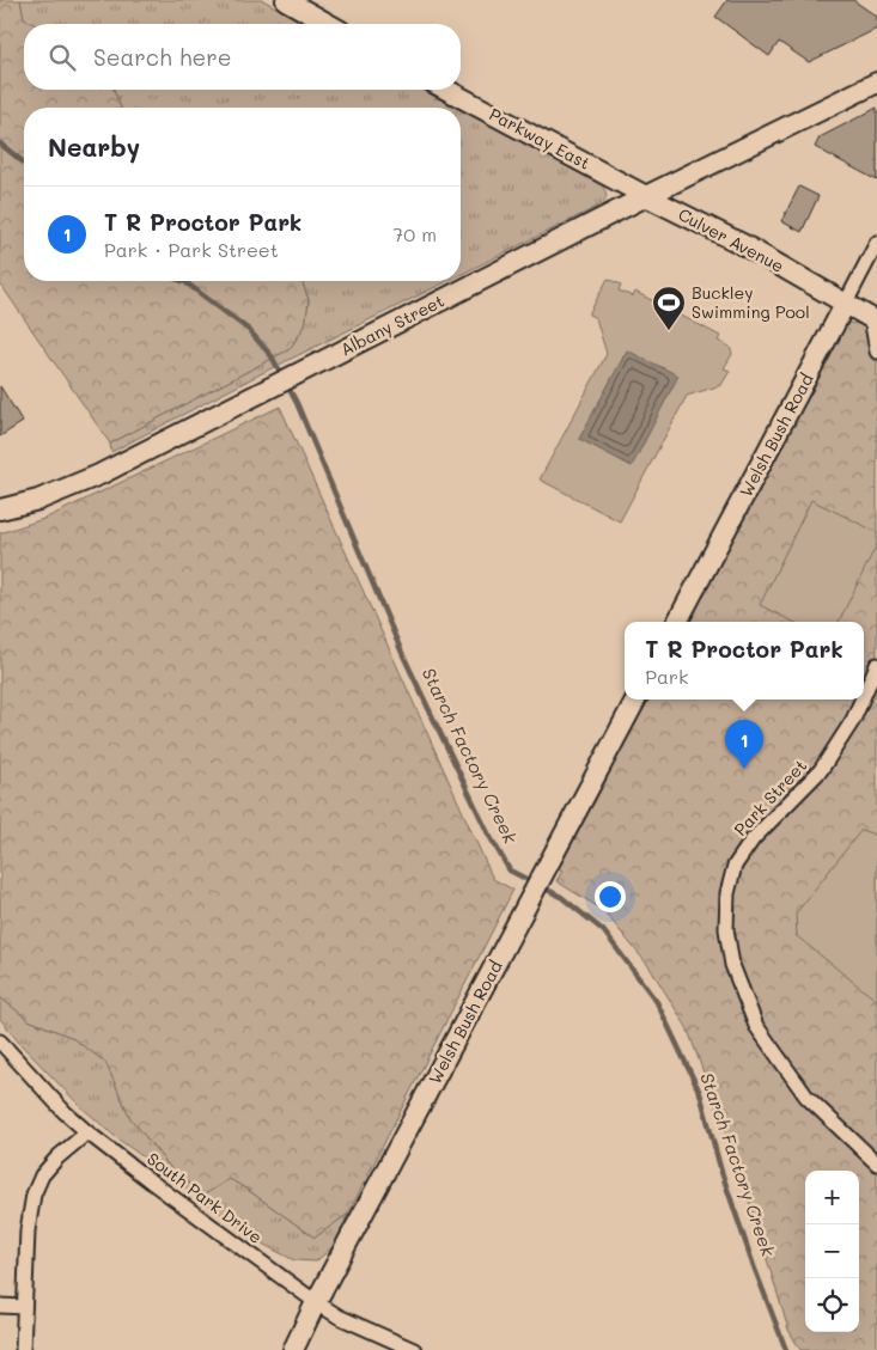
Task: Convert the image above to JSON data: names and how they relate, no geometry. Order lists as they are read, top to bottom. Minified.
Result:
{"streets":{"street":["Parkway East","Culver Avenue","Albany Street","Welsh Bush Road","Park Street","South Park Drive"]},"crossings":[["Parkway East","Culver Avenue"],["Parkway East","Albany Street"],["Culver Avenue","Albany Street"],["Culver Avenue","Welsh Bush Road"],["Welsh Bush Road","South Park Drive"]],"water":["Starch Factory Creek"],"places":{"sports":["Buckley Swimming Pool"]},"page":{"search":"Search here","heading":"Nearby","list":[{"mark":"1","name":"T R Proctor Park","note":"Park · Park Street","value":"70 m"}],"popup":["T R Proctor Park","Park"],"pins":"1","map_buttons":["+","−"]}}
